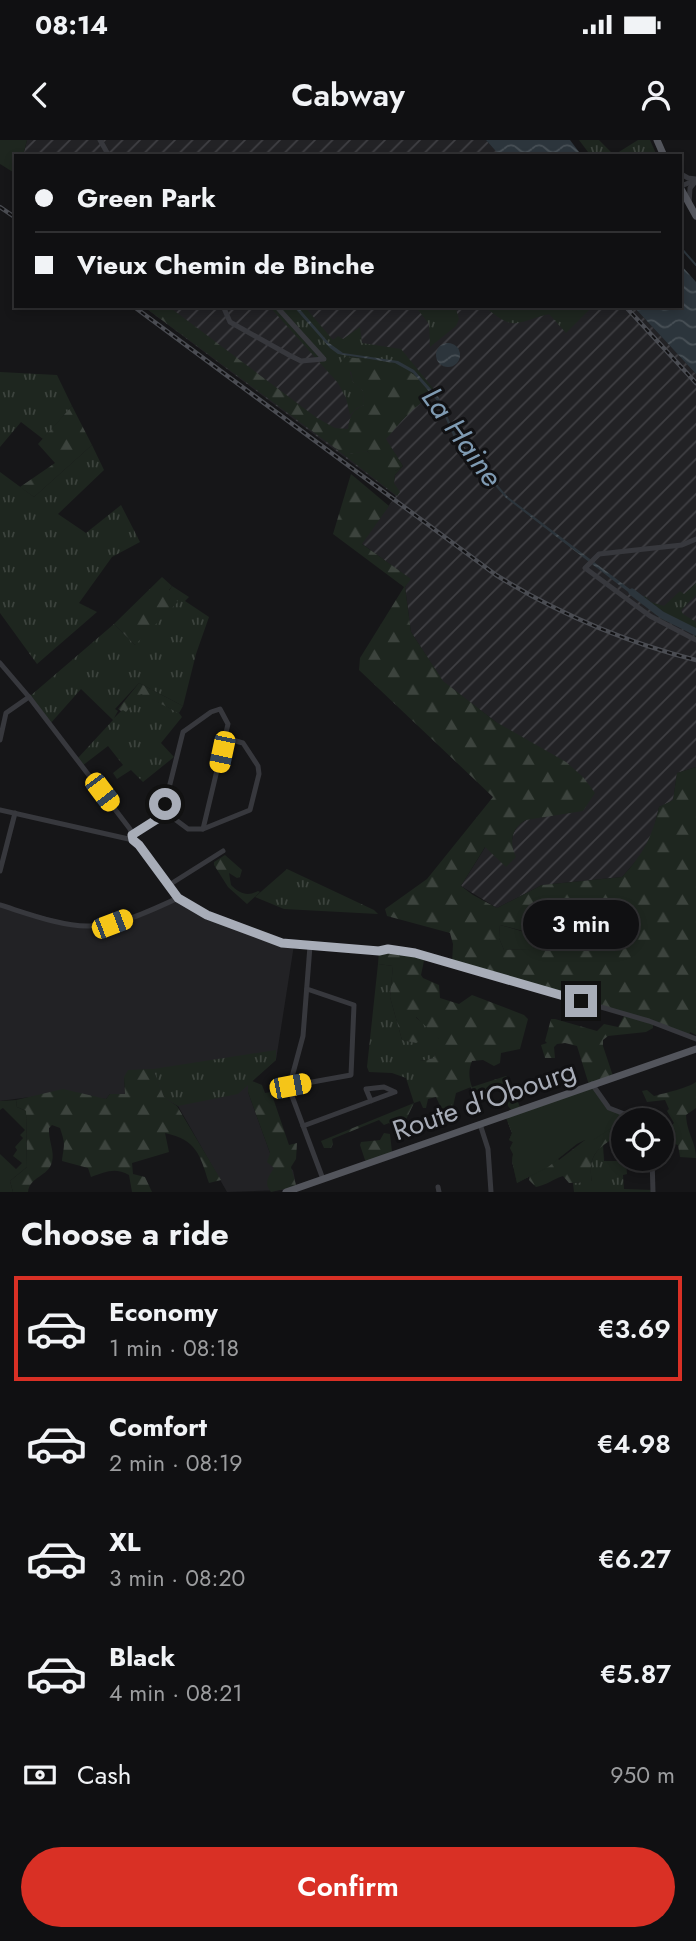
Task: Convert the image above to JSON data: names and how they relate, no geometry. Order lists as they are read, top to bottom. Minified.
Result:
{"streets":{"main road":["Route d'Obourg"]},"water":["La Haine"],"page":{"status":"08:14","header":"Cabway","banner":["Green Park","Vieux Chemin de Binche"],"bubble":"3 min","heading":"Choose a ride","list":[{"name":"Economy","note":"1 min · 08:18","value":"€3.69"},{"name":"Comfort","note":"2 min · 08:19","value":"€4.98"},{"name":"XL","note":"3 min · 08:20","value":"€6.27"},{"name":"Black","note":"4 min · 08:21","value":"€5.87"}],"pay":["Cash","950 m"],"buttons":"Confirm"}}
